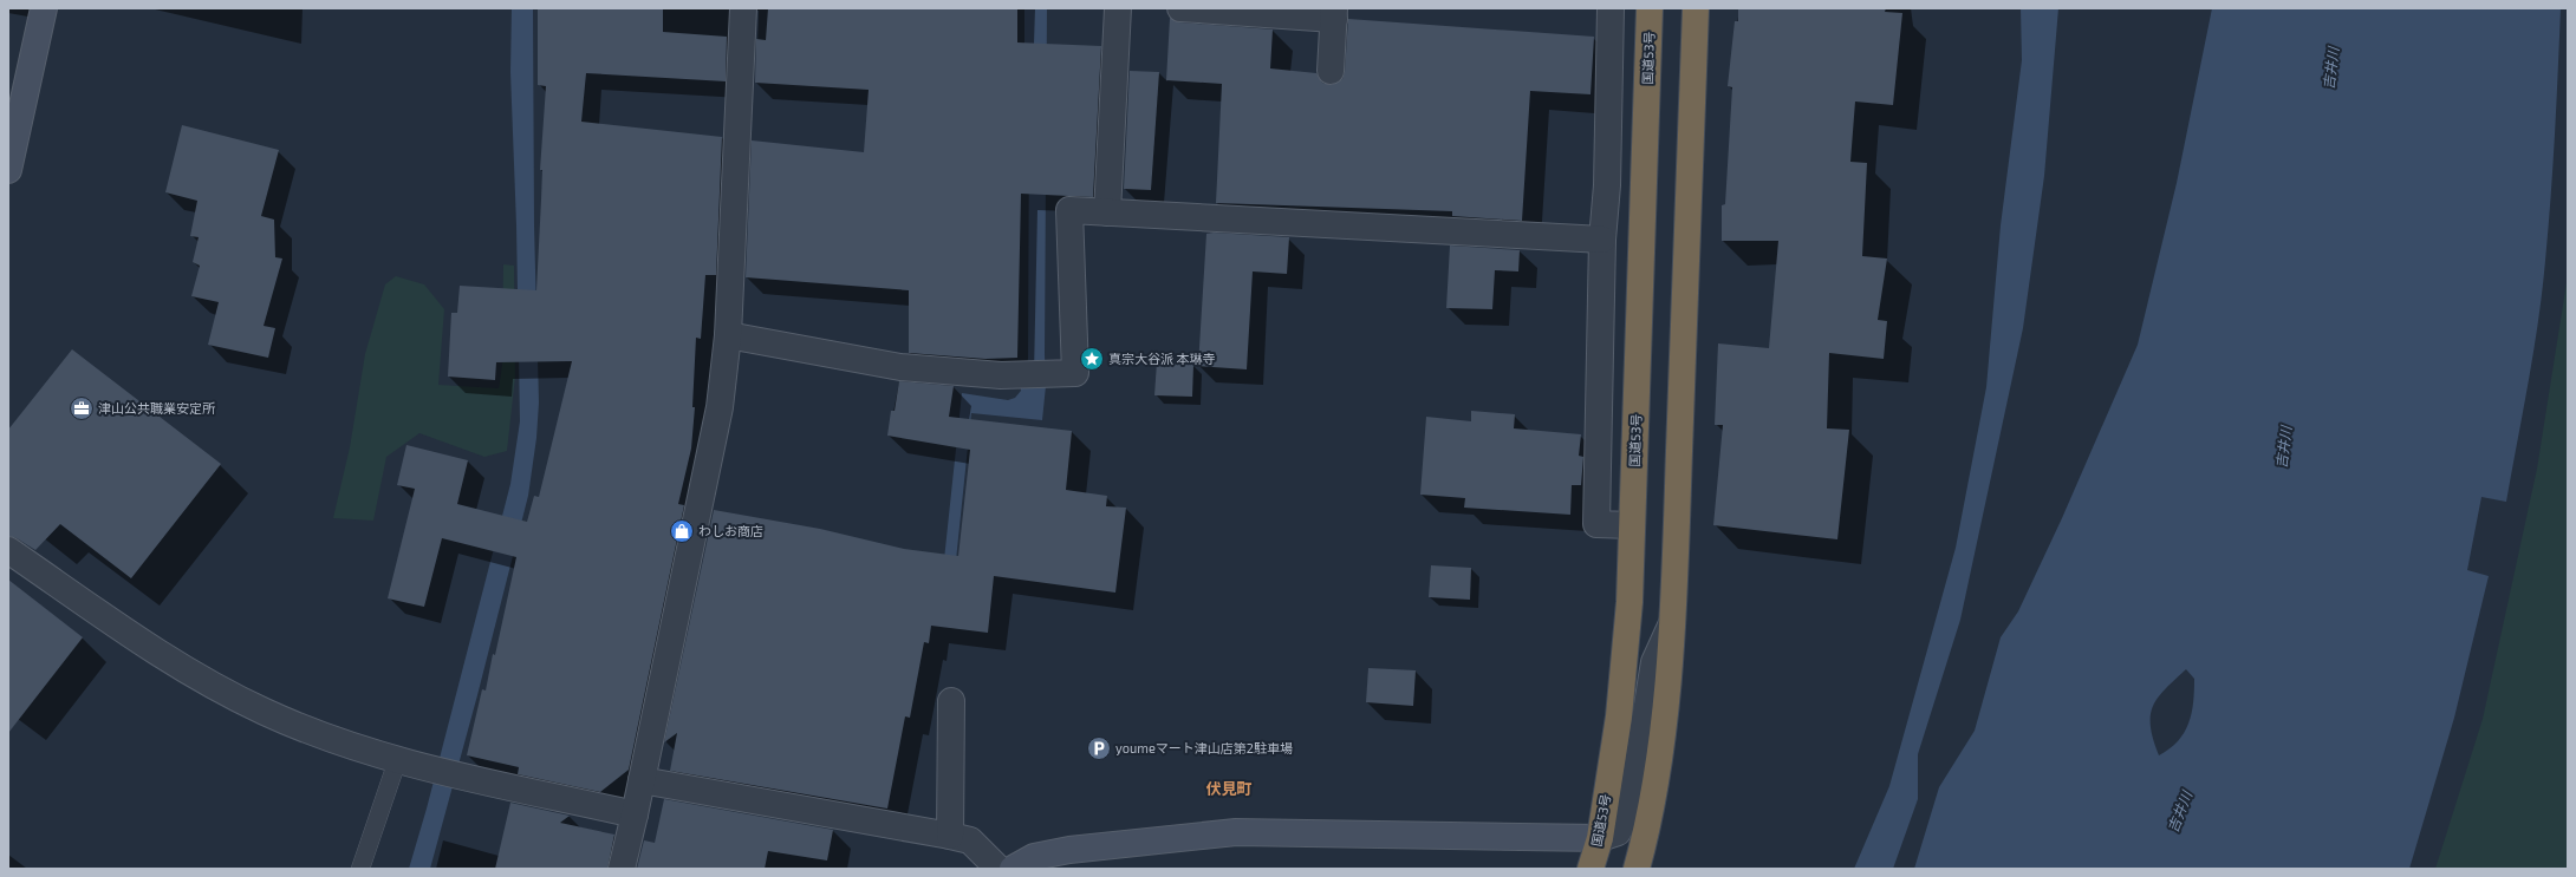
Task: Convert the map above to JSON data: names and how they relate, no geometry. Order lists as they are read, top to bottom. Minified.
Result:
{"streets":{"highway":["国道53号"]},"districts":["伏見町"],"water":["吉井川"],"places":{"place":["真宗大谷派 本琳寺"],"office":["津山公共職業安定所"],"shop":["わしお商店"],"parking":["youmeマート津山店第2駐車場"]}}
